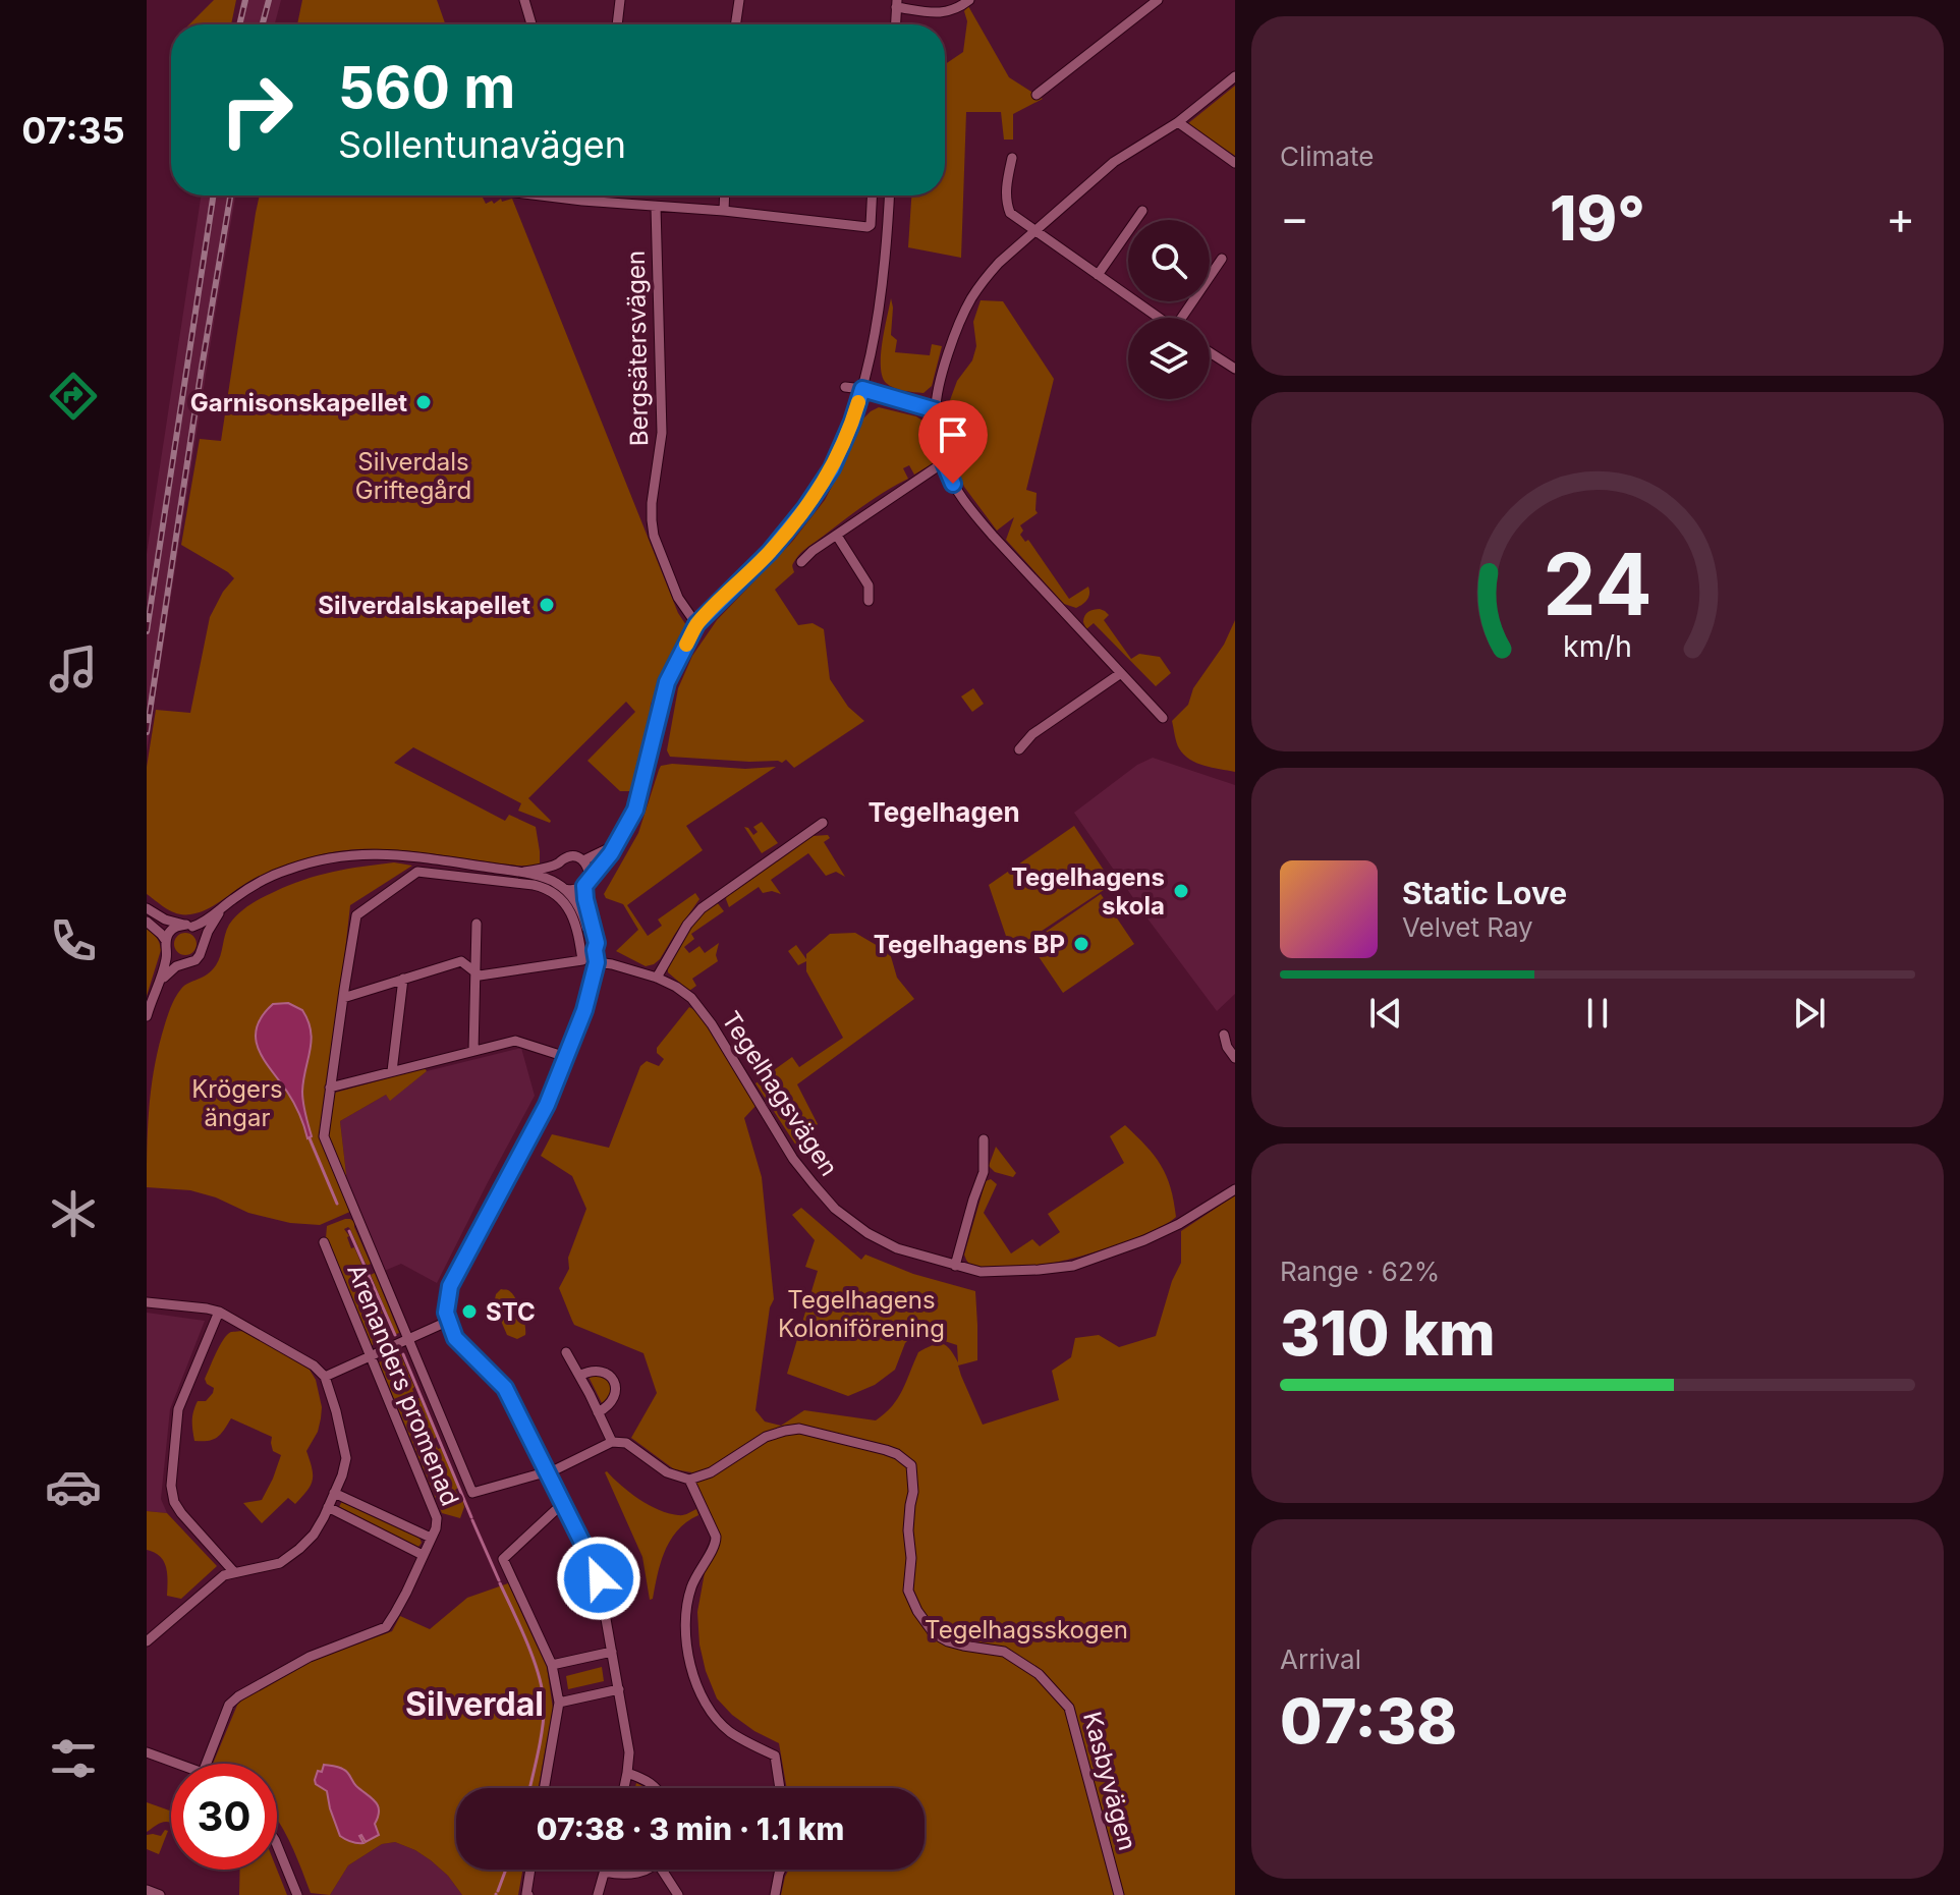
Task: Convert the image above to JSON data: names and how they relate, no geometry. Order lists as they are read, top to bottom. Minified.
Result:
{"streets":{"street":["Bergsätersvägen","Tegelhagsvägen","Arenanders promenad","Kasbyvägen"]},"districts":["Tegelhagen","Silverdal"],"parks":["Silverdals Griftegård","Krögers ängar","Tegelhagens Koloniförening","Tegelhagsskogen"],"places":["Garnisonskapellet","Silverdalskapellet","Tegelhagens skola","Tegelhagens BP","STC"],"page":{"tabs":"07:35","tile":["Climate",["Range · 62%","310 km"],["Arrival","07:38"]],"turn":["560 m","Sollentunavägen"],"heat":["−","19°","+"],"song":["Static Love","Velvet Ray"],"limit":"30","trip":"07:38 · 3 min · 1.1 km","gauge":["24","km/h"]}}
